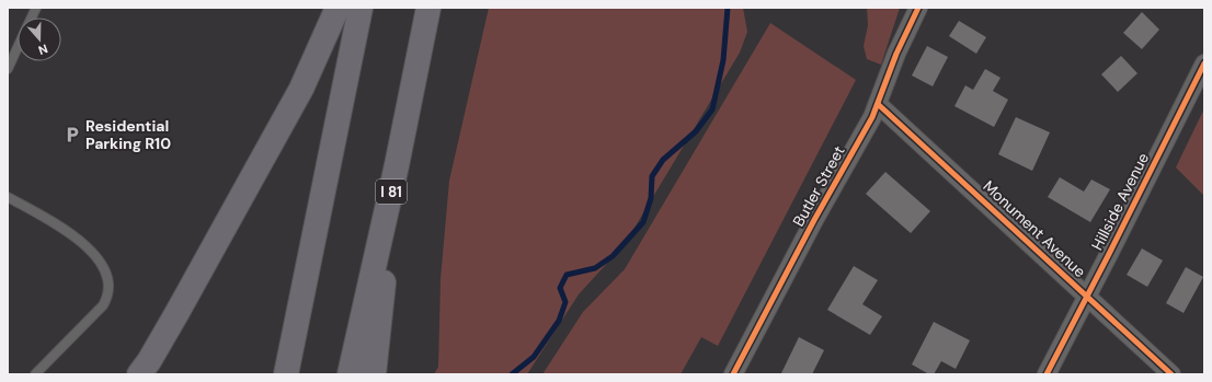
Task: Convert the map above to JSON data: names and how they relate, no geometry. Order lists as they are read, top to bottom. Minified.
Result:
{"streets":{"highway":["I 81"],"street":["Butler Street","Hillside Avenue","Monument Avenue"]},"crossings":[["Butler Street","Monument Avenue"],["Hillside Avenue","Monument Avenue"]],"places":{"parking":["Residential Parking R10"]},"north":"bottom"}
